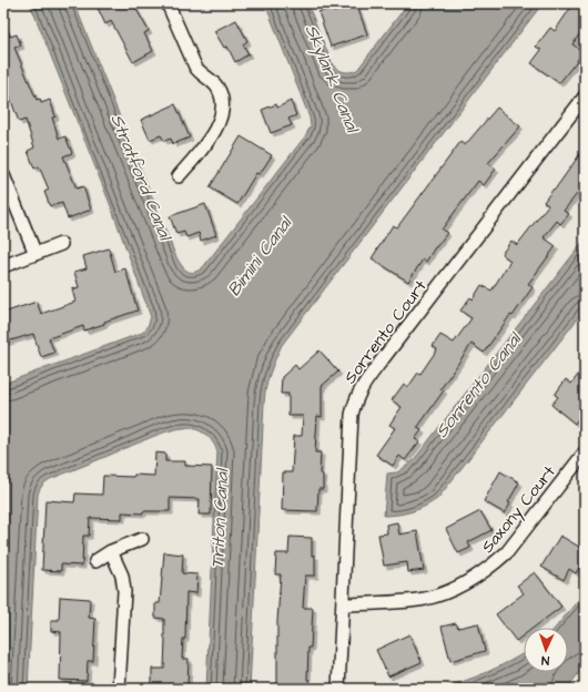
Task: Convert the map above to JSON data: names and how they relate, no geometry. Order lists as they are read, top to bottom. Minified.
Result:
{"streets":{"street":["Sorrento Court","Saxony Court"]},"crossings":[["Sorrento Court","Saxony Court"]],"water":["Skylark Canal","Stratford Canal","Bimini Canal","Sorrento Canal","Triton Canal"],"north":"bottom"}
